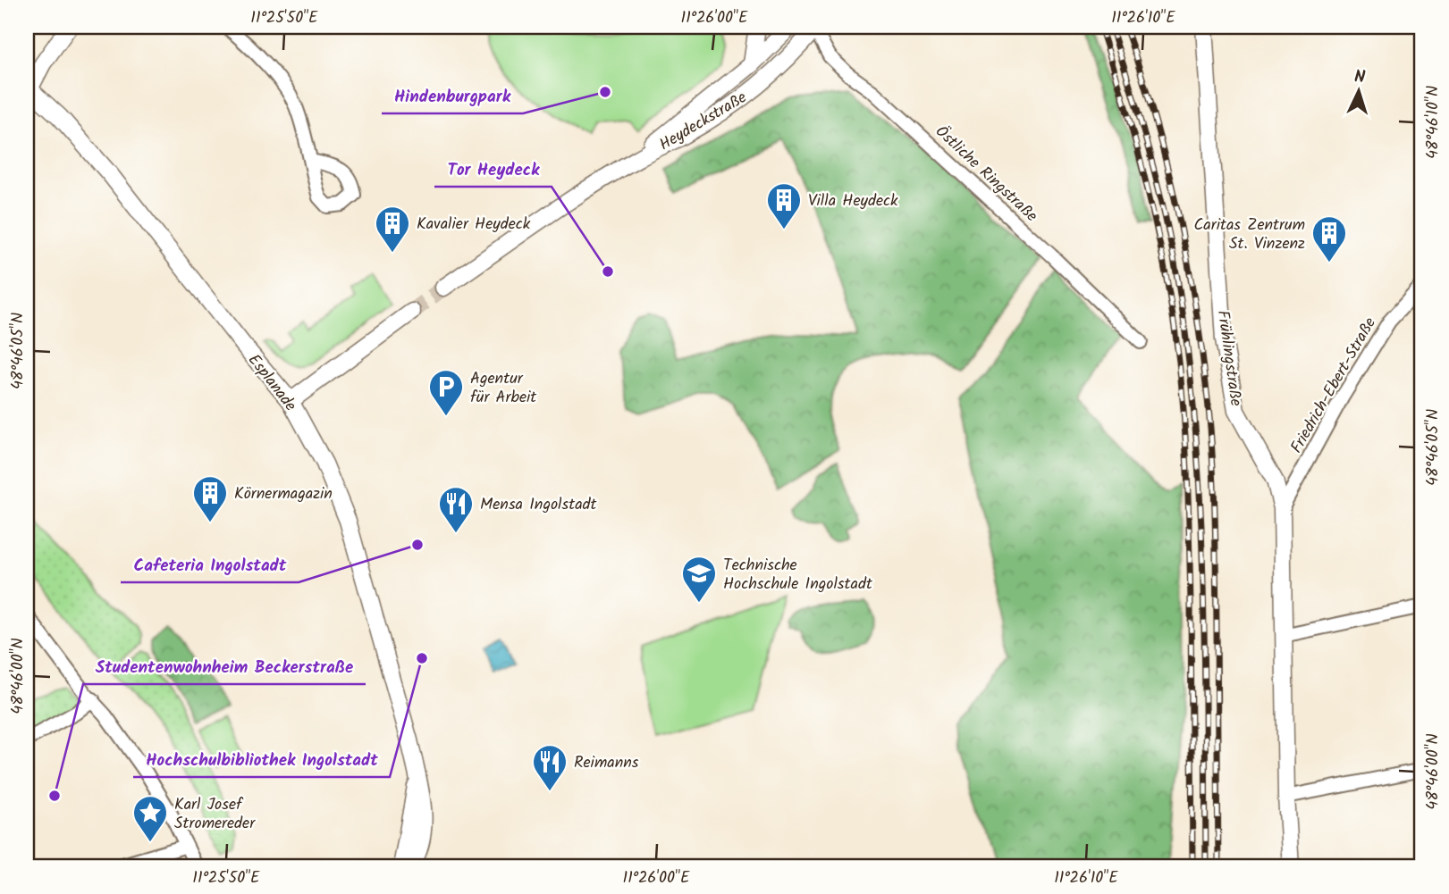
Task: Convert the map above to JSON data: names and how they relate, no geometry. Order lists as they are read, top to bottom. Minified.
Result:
{"streets":{"street":["Heydeckstraße","Östliche Ringstraße","Frühlingstraße","Esplanade","Friedrich-Ebert-Straße"]},"crossings":[["Heydeckstraße","Östliche Ringstraße"],["Frühlingstraße","Friedrich-Ebert-Straße"]],"places":{"other":["Hindenburgpark","Tor Heydeck","Cafeteria Ingolstadt","Hochschulbibliothek Ingolstadt","Studentenwohnheim Beckerstraße"],"building":["Villa Heydeck","Kavalier Heydeck","Caritas Zentrum St. Vinzenz","Körnermagazin"],"parking":["Agentur für Arbeit"],"restaurant":["Mensa Ingolstadt","Reimanns"],"school or university":["Technische Hochschule Ingolstadt"],"place":["Karl Josef Stromereder"]},"north":"top","coordinates":["11°25'50\"E","11°26'00\"E","11°26'10\"E","48°46'10\"N","48°46'05\"N","48°46'00\"N"]}
